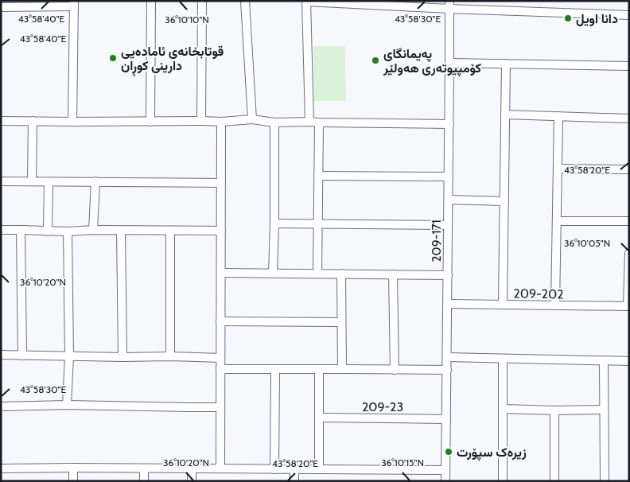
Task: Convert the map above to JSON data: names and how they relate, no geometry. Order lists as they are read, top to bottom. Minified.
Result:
{"streets":{"street":["209-171","209-202","209-23"]},"crossings":[["209-171","209-202"],["209-171","209-23"]],"places":["دانا اويل","قوتابخانەی ئامادەیی دارینی کوڕان","پەیمانگای کۆمپیوتەری هەولێر","زیرەک سپۆرت"],"coordinates":["43°58'40\"E","43°58'30\"E","36°10'10\"N","43°58'20\"E","36°10'05\"N","36°10'20\"N","36°10'15\"N"]}
